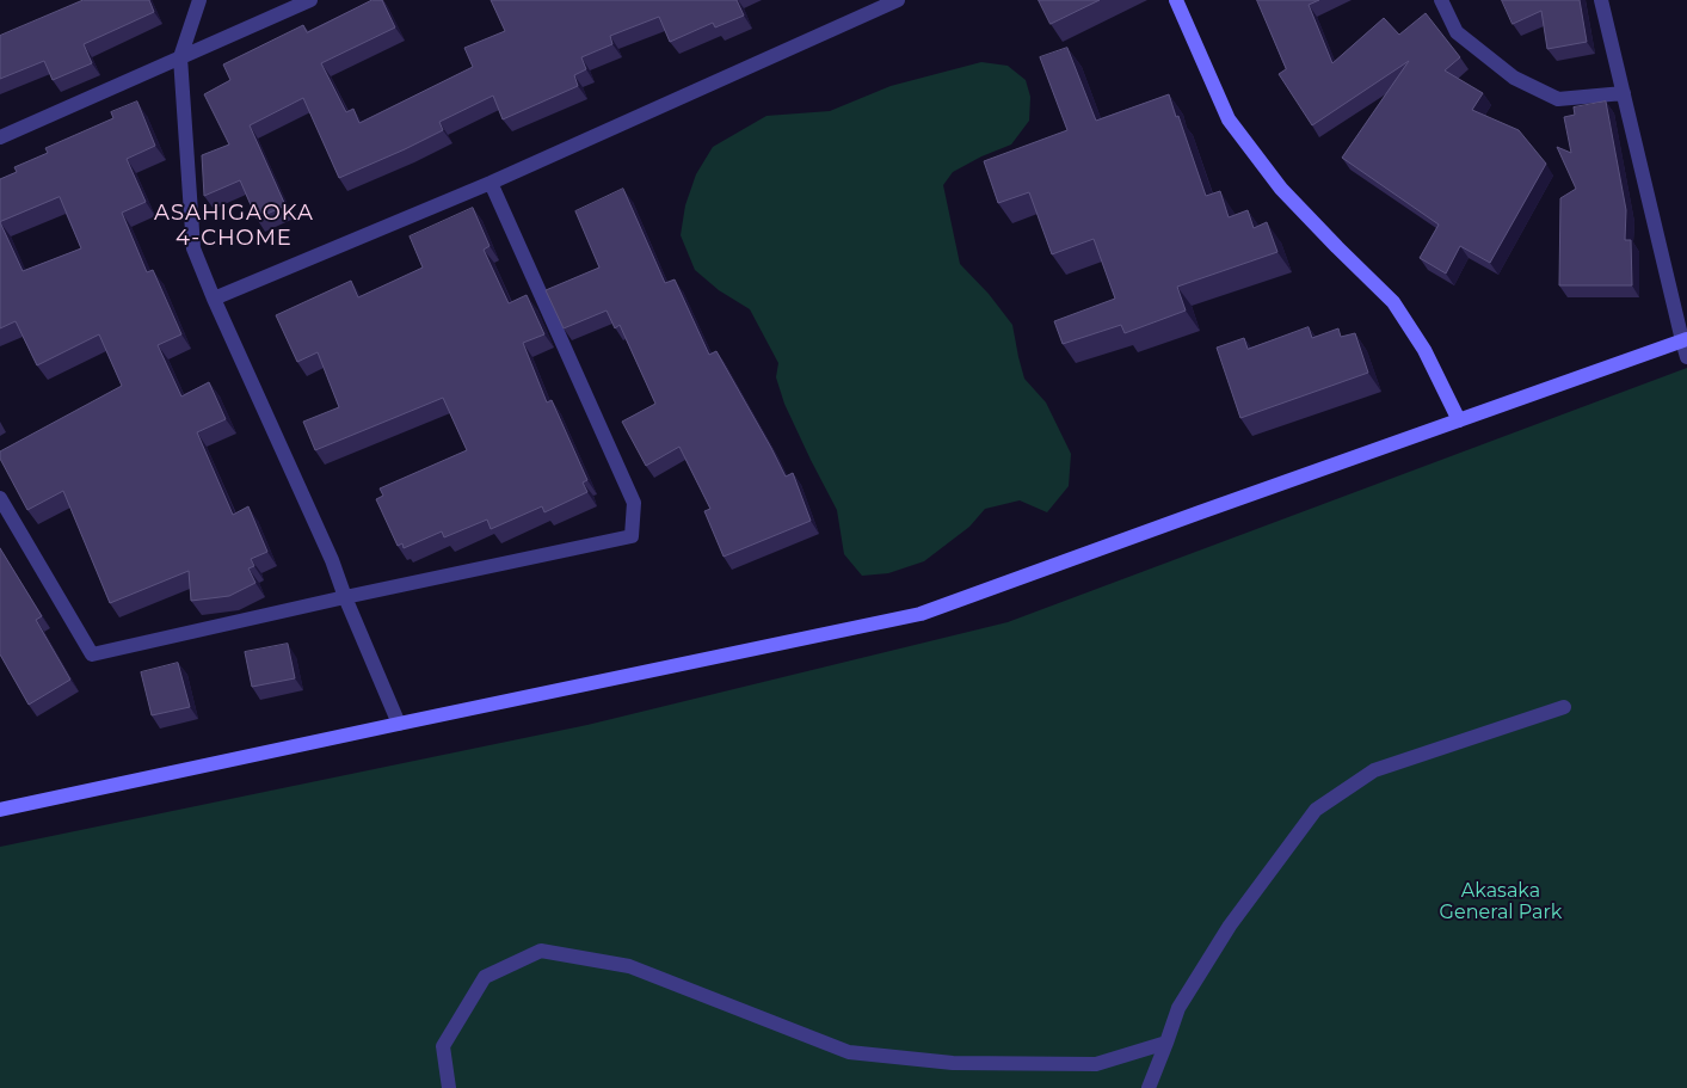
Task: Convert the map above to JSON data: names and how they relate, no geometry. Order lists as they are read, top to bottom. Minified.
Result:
{"districts":["ASAHIGAOKA 4-CHOME"],"parks":["Akasaka General Park"]}
